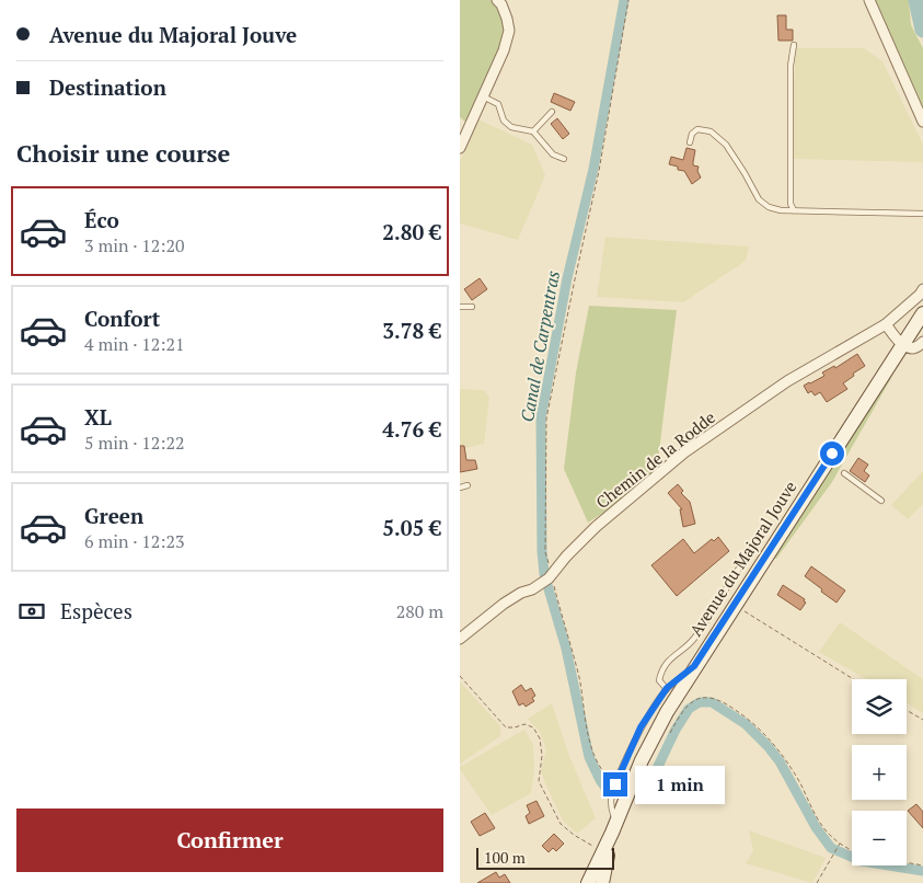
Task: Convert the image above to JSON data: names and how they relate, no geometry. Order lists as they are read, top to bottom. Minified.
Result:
{"streets":{"main road":["Avenue du Majoral Jouve"],"street":["Chemin de la Rodde"]},"water":["Canal de Carpentras"],"scale_bar":"100 m","page":{"banner":["Avenue du Majoral Jouve","Destination"],"heading":"Choisir une course","list":[{"name":"Éco","note":"3 min · 12:20","value":"2.80 €"},{"name":"Confort","note":"4 min · 12:21","value":"3.78 €"},{"name":"XL","note":"5 min · 12:22","value":"4.76 €"},{"name":"Green","note":"6 min · 12:23","value":"5.05 €"}],"pay":["Espèces","280 m"],"map_buttons":["+","−"],"bubble":"1 min","buttons":"Confirmer","scale":"100 m"}}
